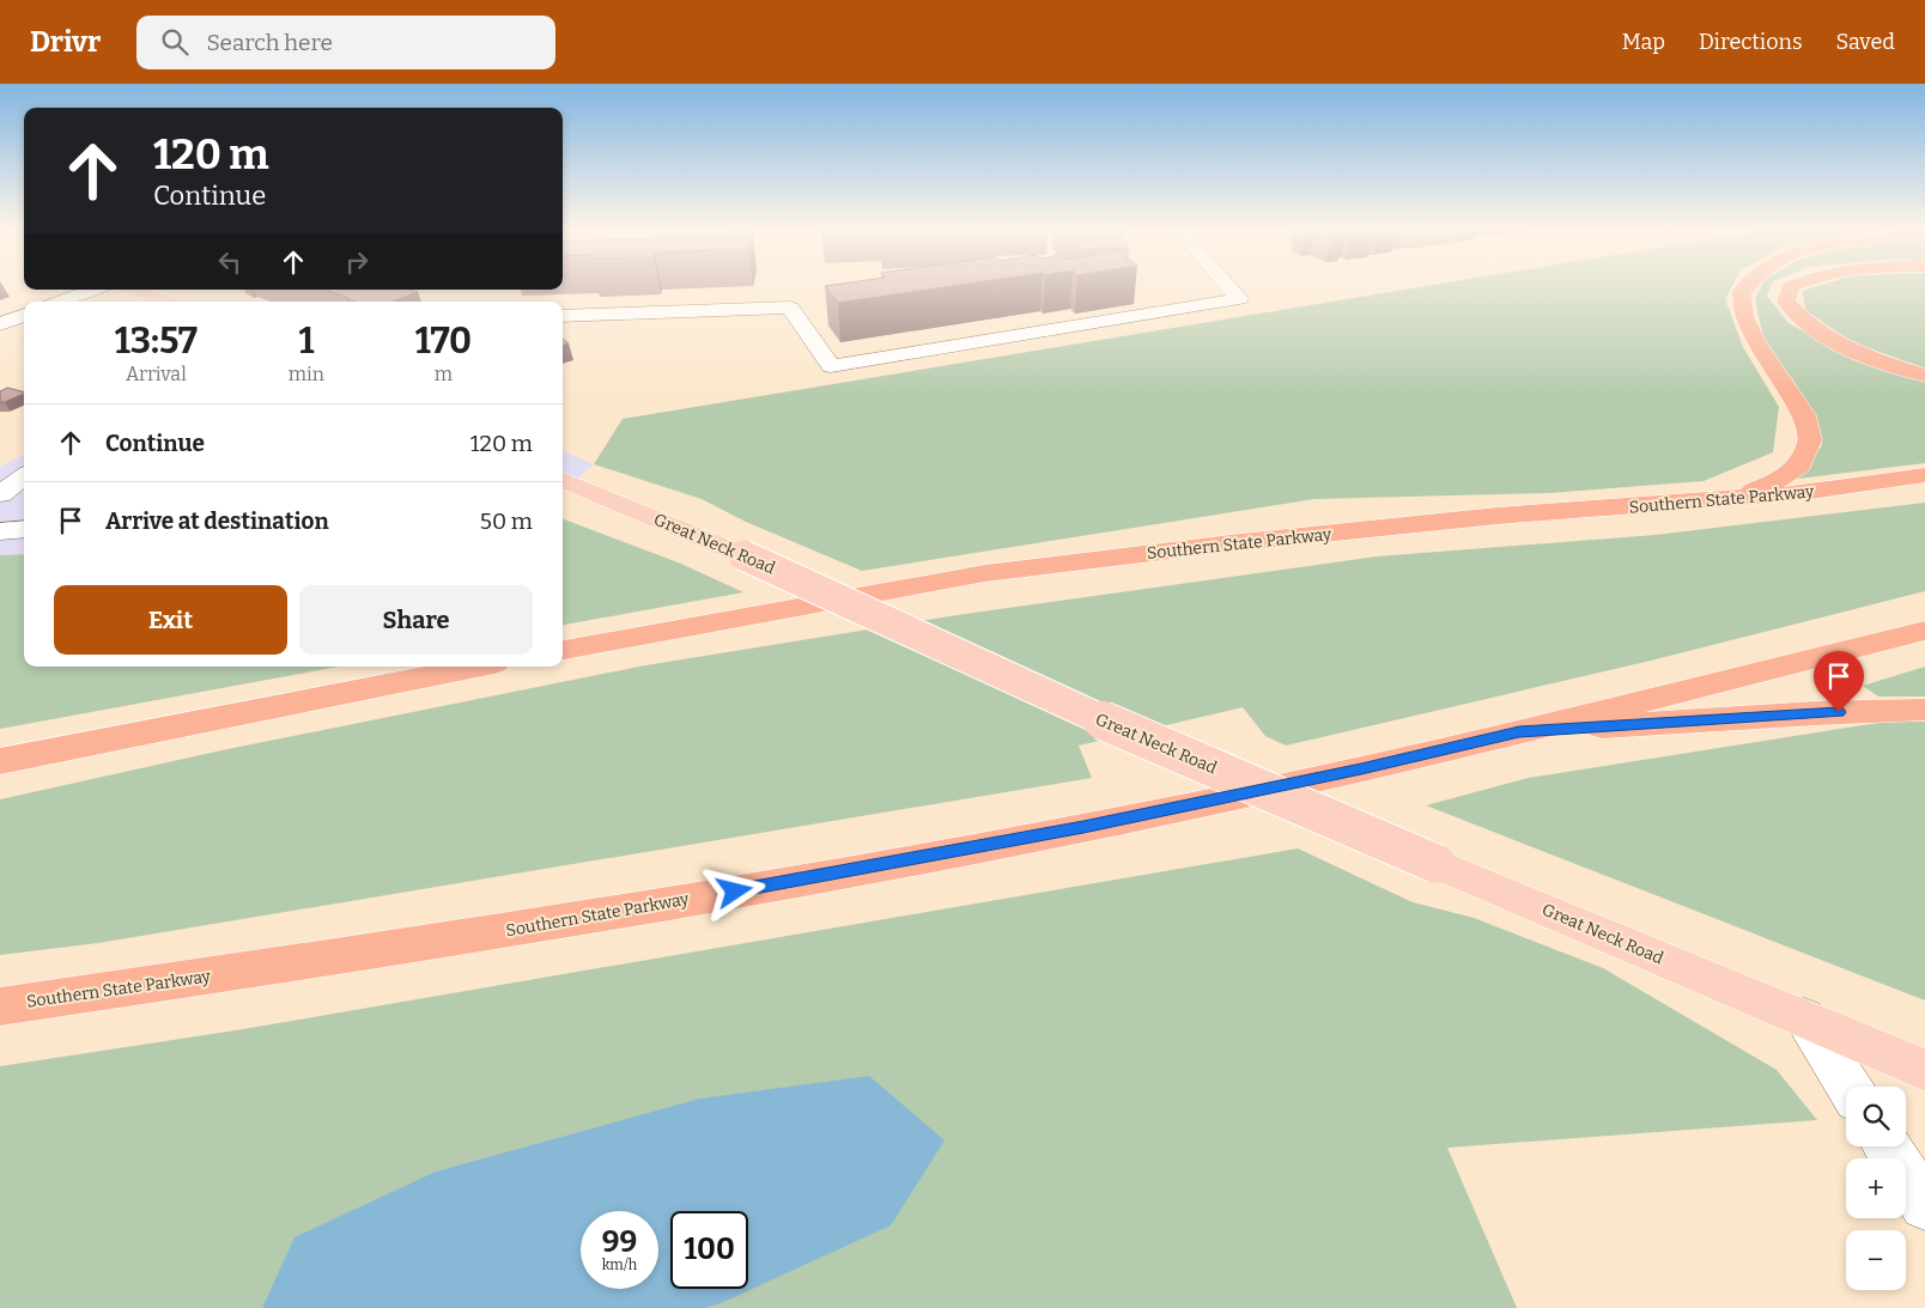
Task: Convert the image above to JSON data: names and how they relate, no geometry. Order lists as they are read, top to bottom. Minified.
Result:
{"streets":{"highway":["Southern State Parkway"],"main road":["Great Neck Road"]},"page":{"header":"Drivr","search":"Search here","nav":["Map","Directions","Saved"],"turn":["120 m","Continue"],"eta":["13:57","Arrival","1","min","170","m"],"list":[{"name":"Continue","value":"120 m"},{"name":"Arrive at destination","value":"50 m"}],"buttons":["Exit","Share"],"map_buttons":["+","−"],"speed":"99 km/h","limit":"100"}}
